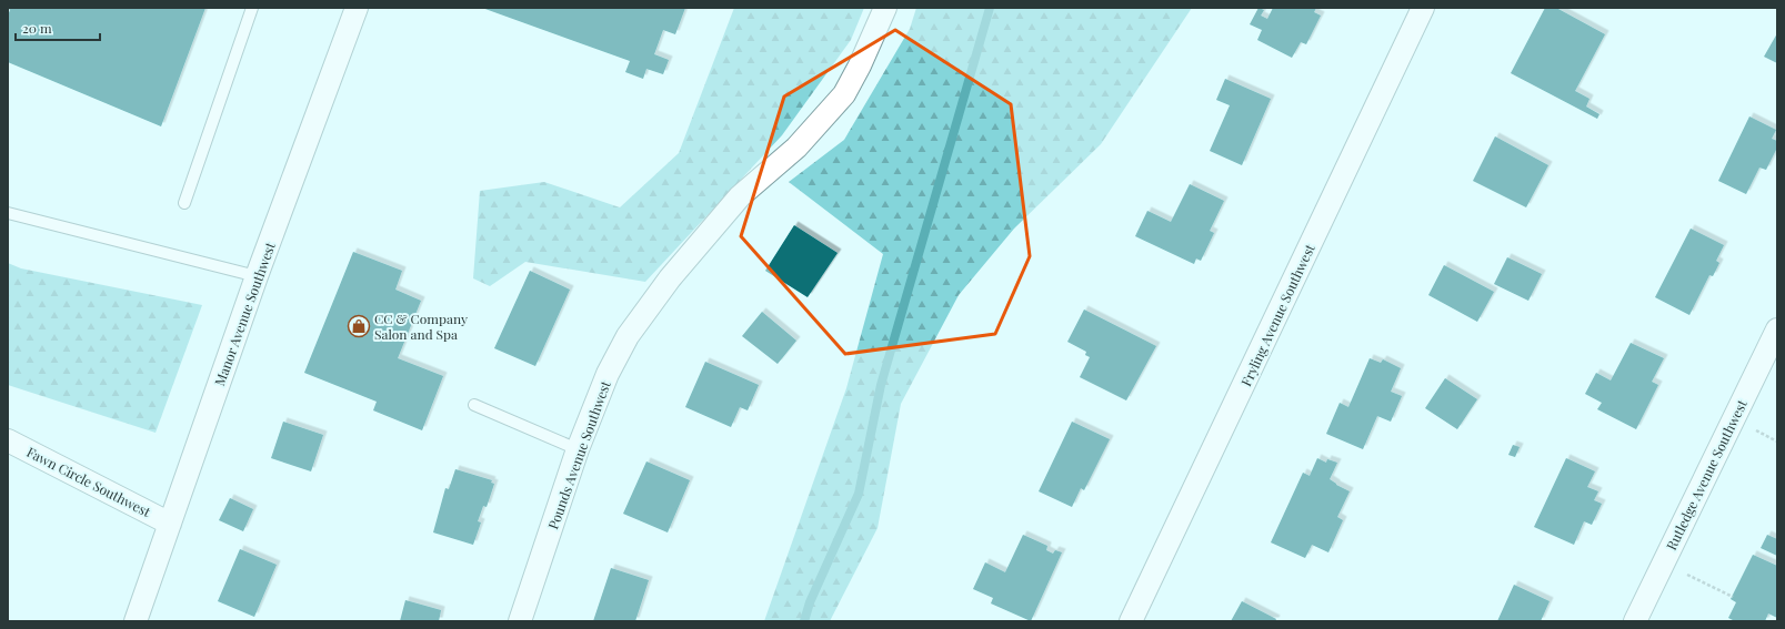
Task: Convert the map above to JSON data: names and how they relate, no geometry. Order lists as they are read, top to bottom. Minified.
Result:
{"streets":{"street":["Manor Avenue Southwest","Fryling Avenue Southwest","Pounds Avenue Southwest","Rutledge Avenue Southwest","Fawn Circle Southwest"]},"crossings":[["Manor Avenue Southwest","Fawn Circle Southwest"]],"places":{"shop":["CC & Company Salon and Spa"]},"scale_bar":"20 m"}
